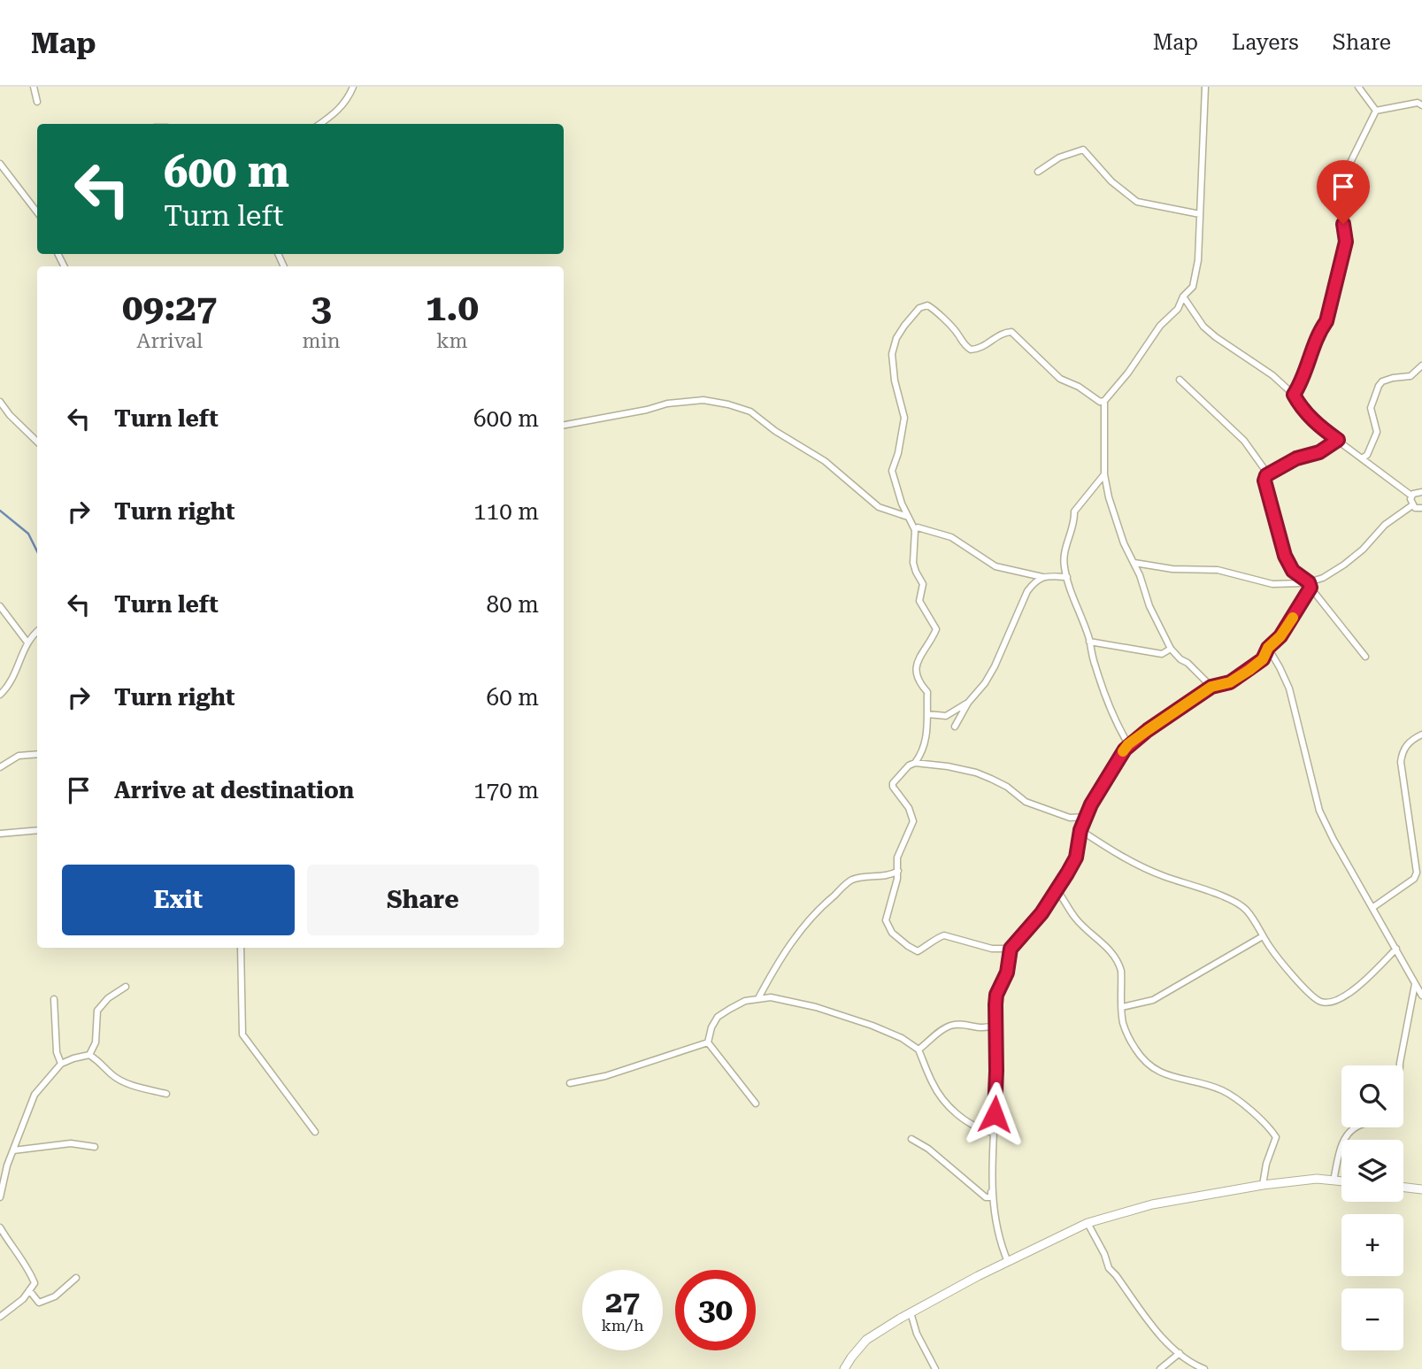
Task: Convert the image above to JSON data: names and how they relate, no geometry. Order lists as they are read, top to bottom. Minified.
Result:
{"page":{"header":"Map","nav":["Map","Layers","Share"],"turn":["600 m","Turn left"],"eta":["09:27","Arrival","3","min","1.0","km"],"list":[{"name":"Turn left","value":"600 m"},{"name":"Turn right","value":"110 m"},{"name":"Turn left","value":"80 m"},{"name":"Turn right","value":"60 m"},{"name":"Arrive at destination","value":"170 m"}],"buttons":["Exit","Share"],"map_buttons":["+","−"],"speed":"27 km/h","limit":"30"}}
